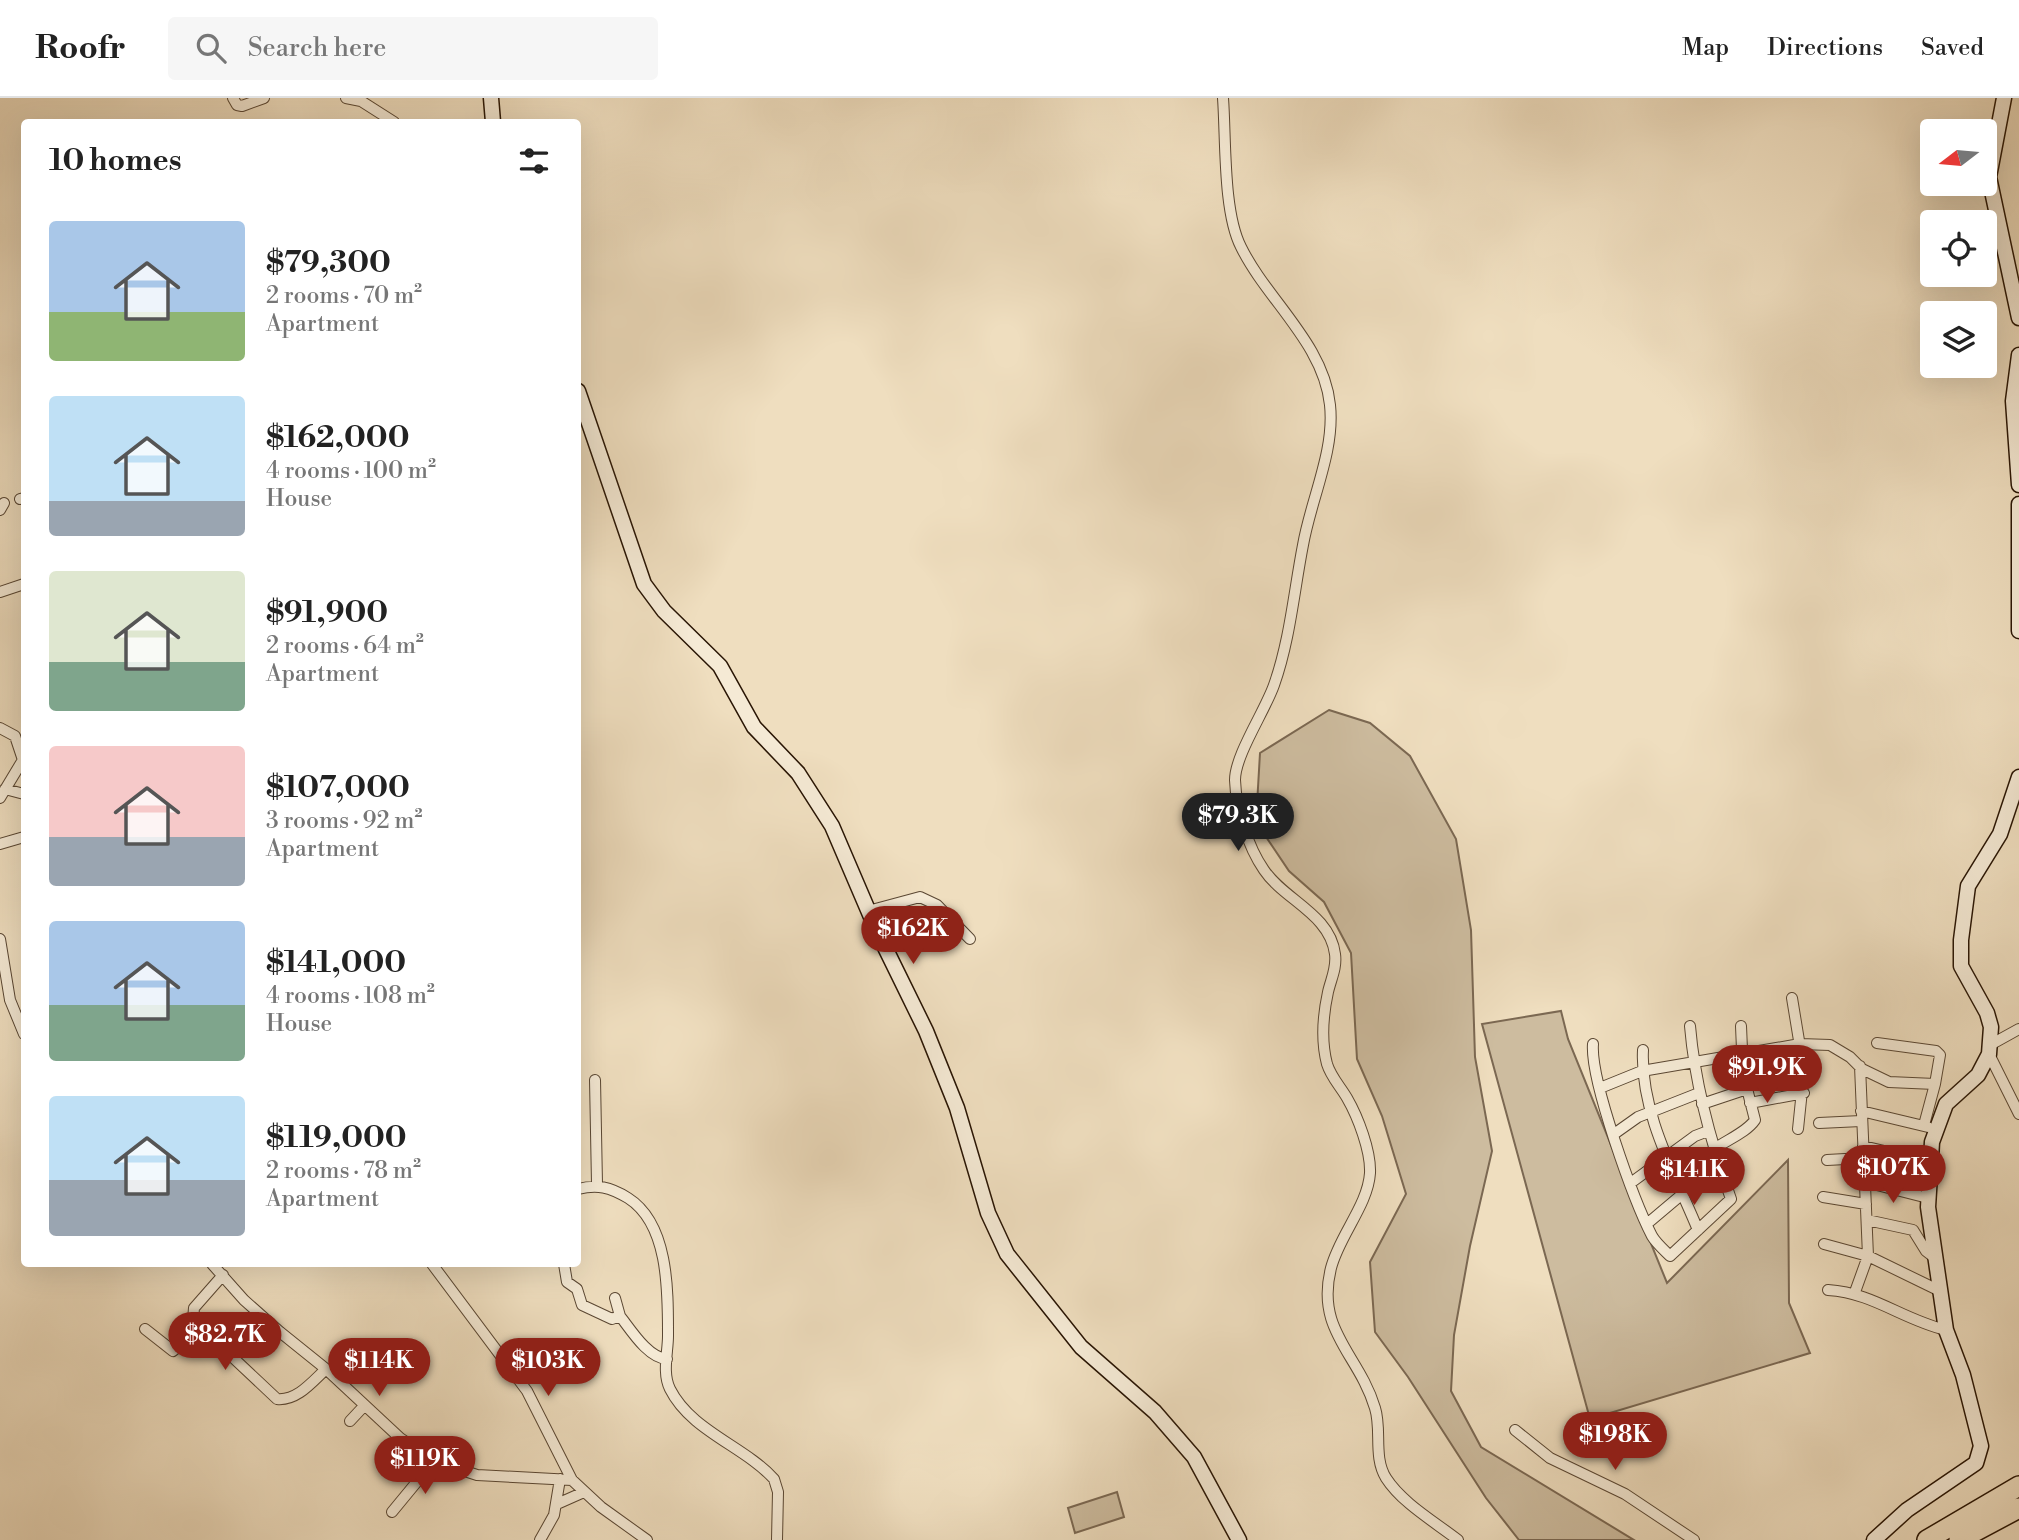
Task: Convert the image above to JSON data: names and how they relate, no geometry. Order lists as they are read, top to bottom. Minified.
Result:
{"north":"left","page":{"header":"Roofr","search":"Search here","nav":["Map","Directions","Saved"],"heading":"10 homes","list":[{"name":"$79,300","note":"2 rooms · 70 m² · Apartment"},{"name":"$162,000","note":"4 rooms · 100 m² · House"},{"name":"$91,900","note":"2 rooms · 64 m² · Apartment"},{"name":"$107,000","note":"3 rooms · 92 m² · Apartment"},{"name":"$141,000","note":"4 rooms · 108 m² · House"},{"name":"$119,000","note":"2 rooms · 78 m² · Apartment"}],"price":["$79.3K","$162K","$91.9K","$107K","$141K","$82.7K","$114K","$103K","$198K","$119K"]}}
